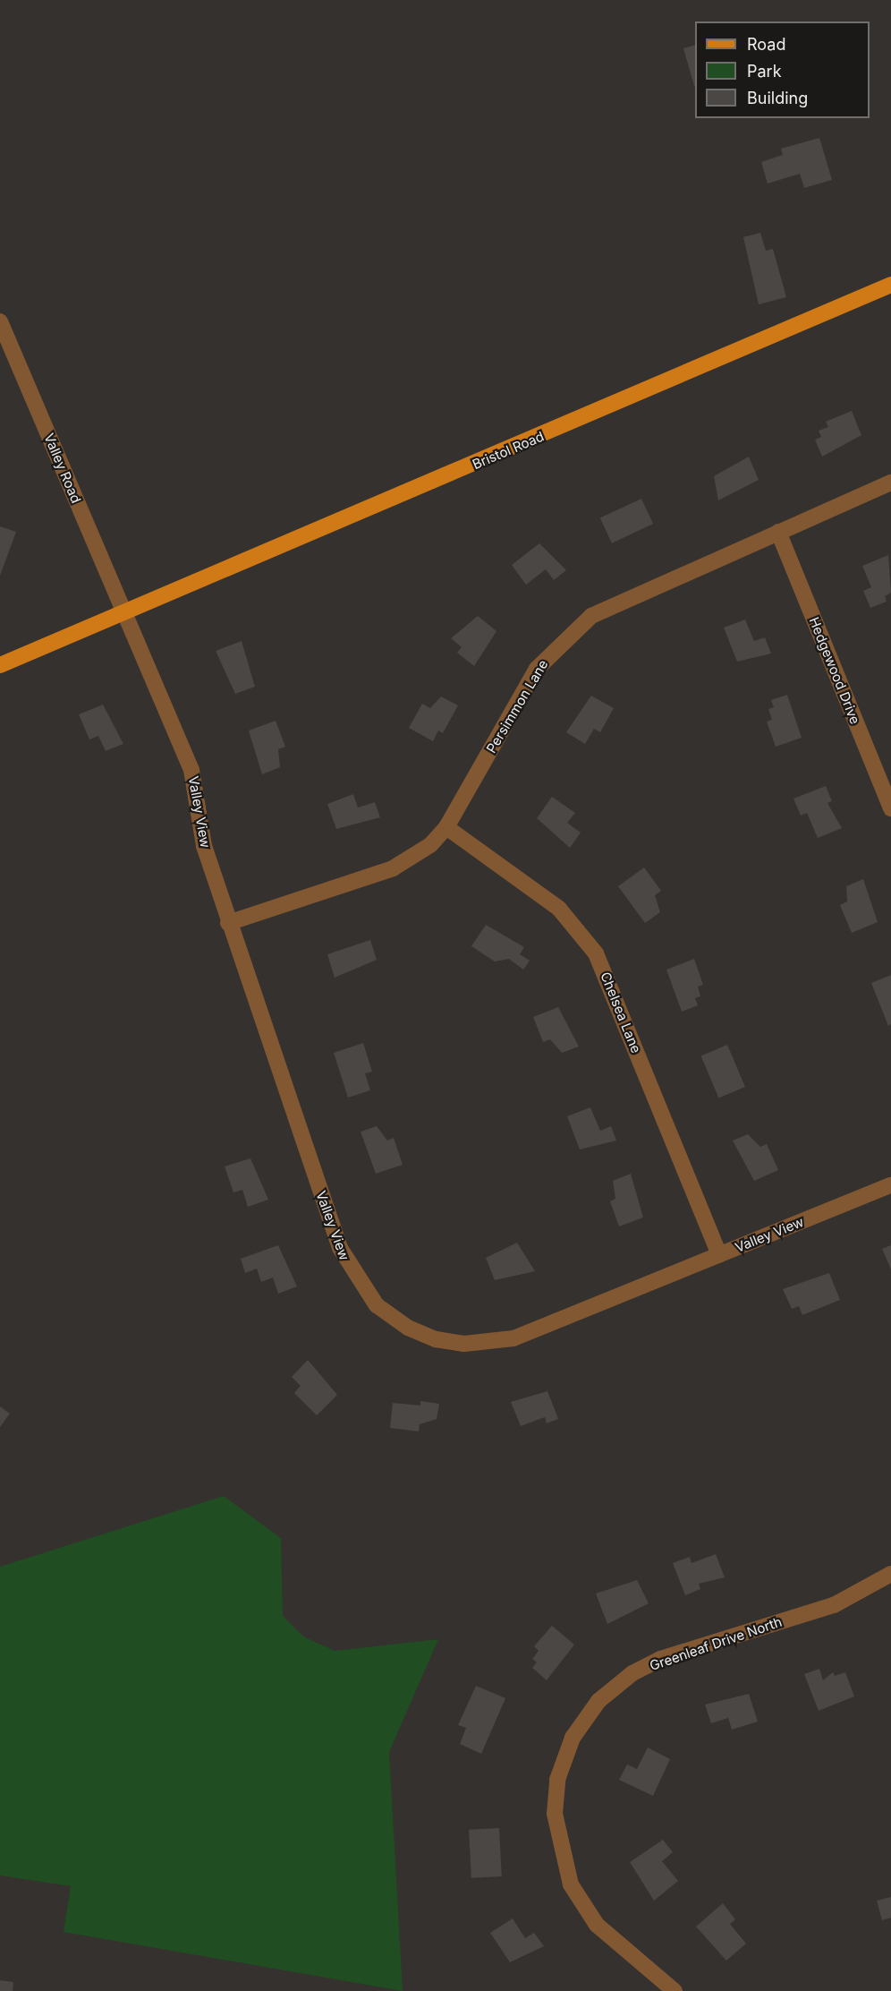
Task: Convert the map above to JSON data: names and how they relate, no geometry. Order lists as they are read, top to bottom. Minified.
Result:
{"streets":{"main road":["Bristol Road"],"street":["Valley Road","Hedgewood Drive","Persimmon Lane","Valley View","Chelsea Lane","Greenleaf Drive North"]},"crossings":[["Bristol Road","Valley Road"],["Bristol Road","Valley View"],["Valley Road","Valley View"],["Hedgewood Drive","Persimmon Lane"],["Persimmon Lane","Valley View"],["Persimmon Lane","Chelsea Lane"],["Valley View","Chelsea Lane"]],"legend":["Road","Park","Building"]}
